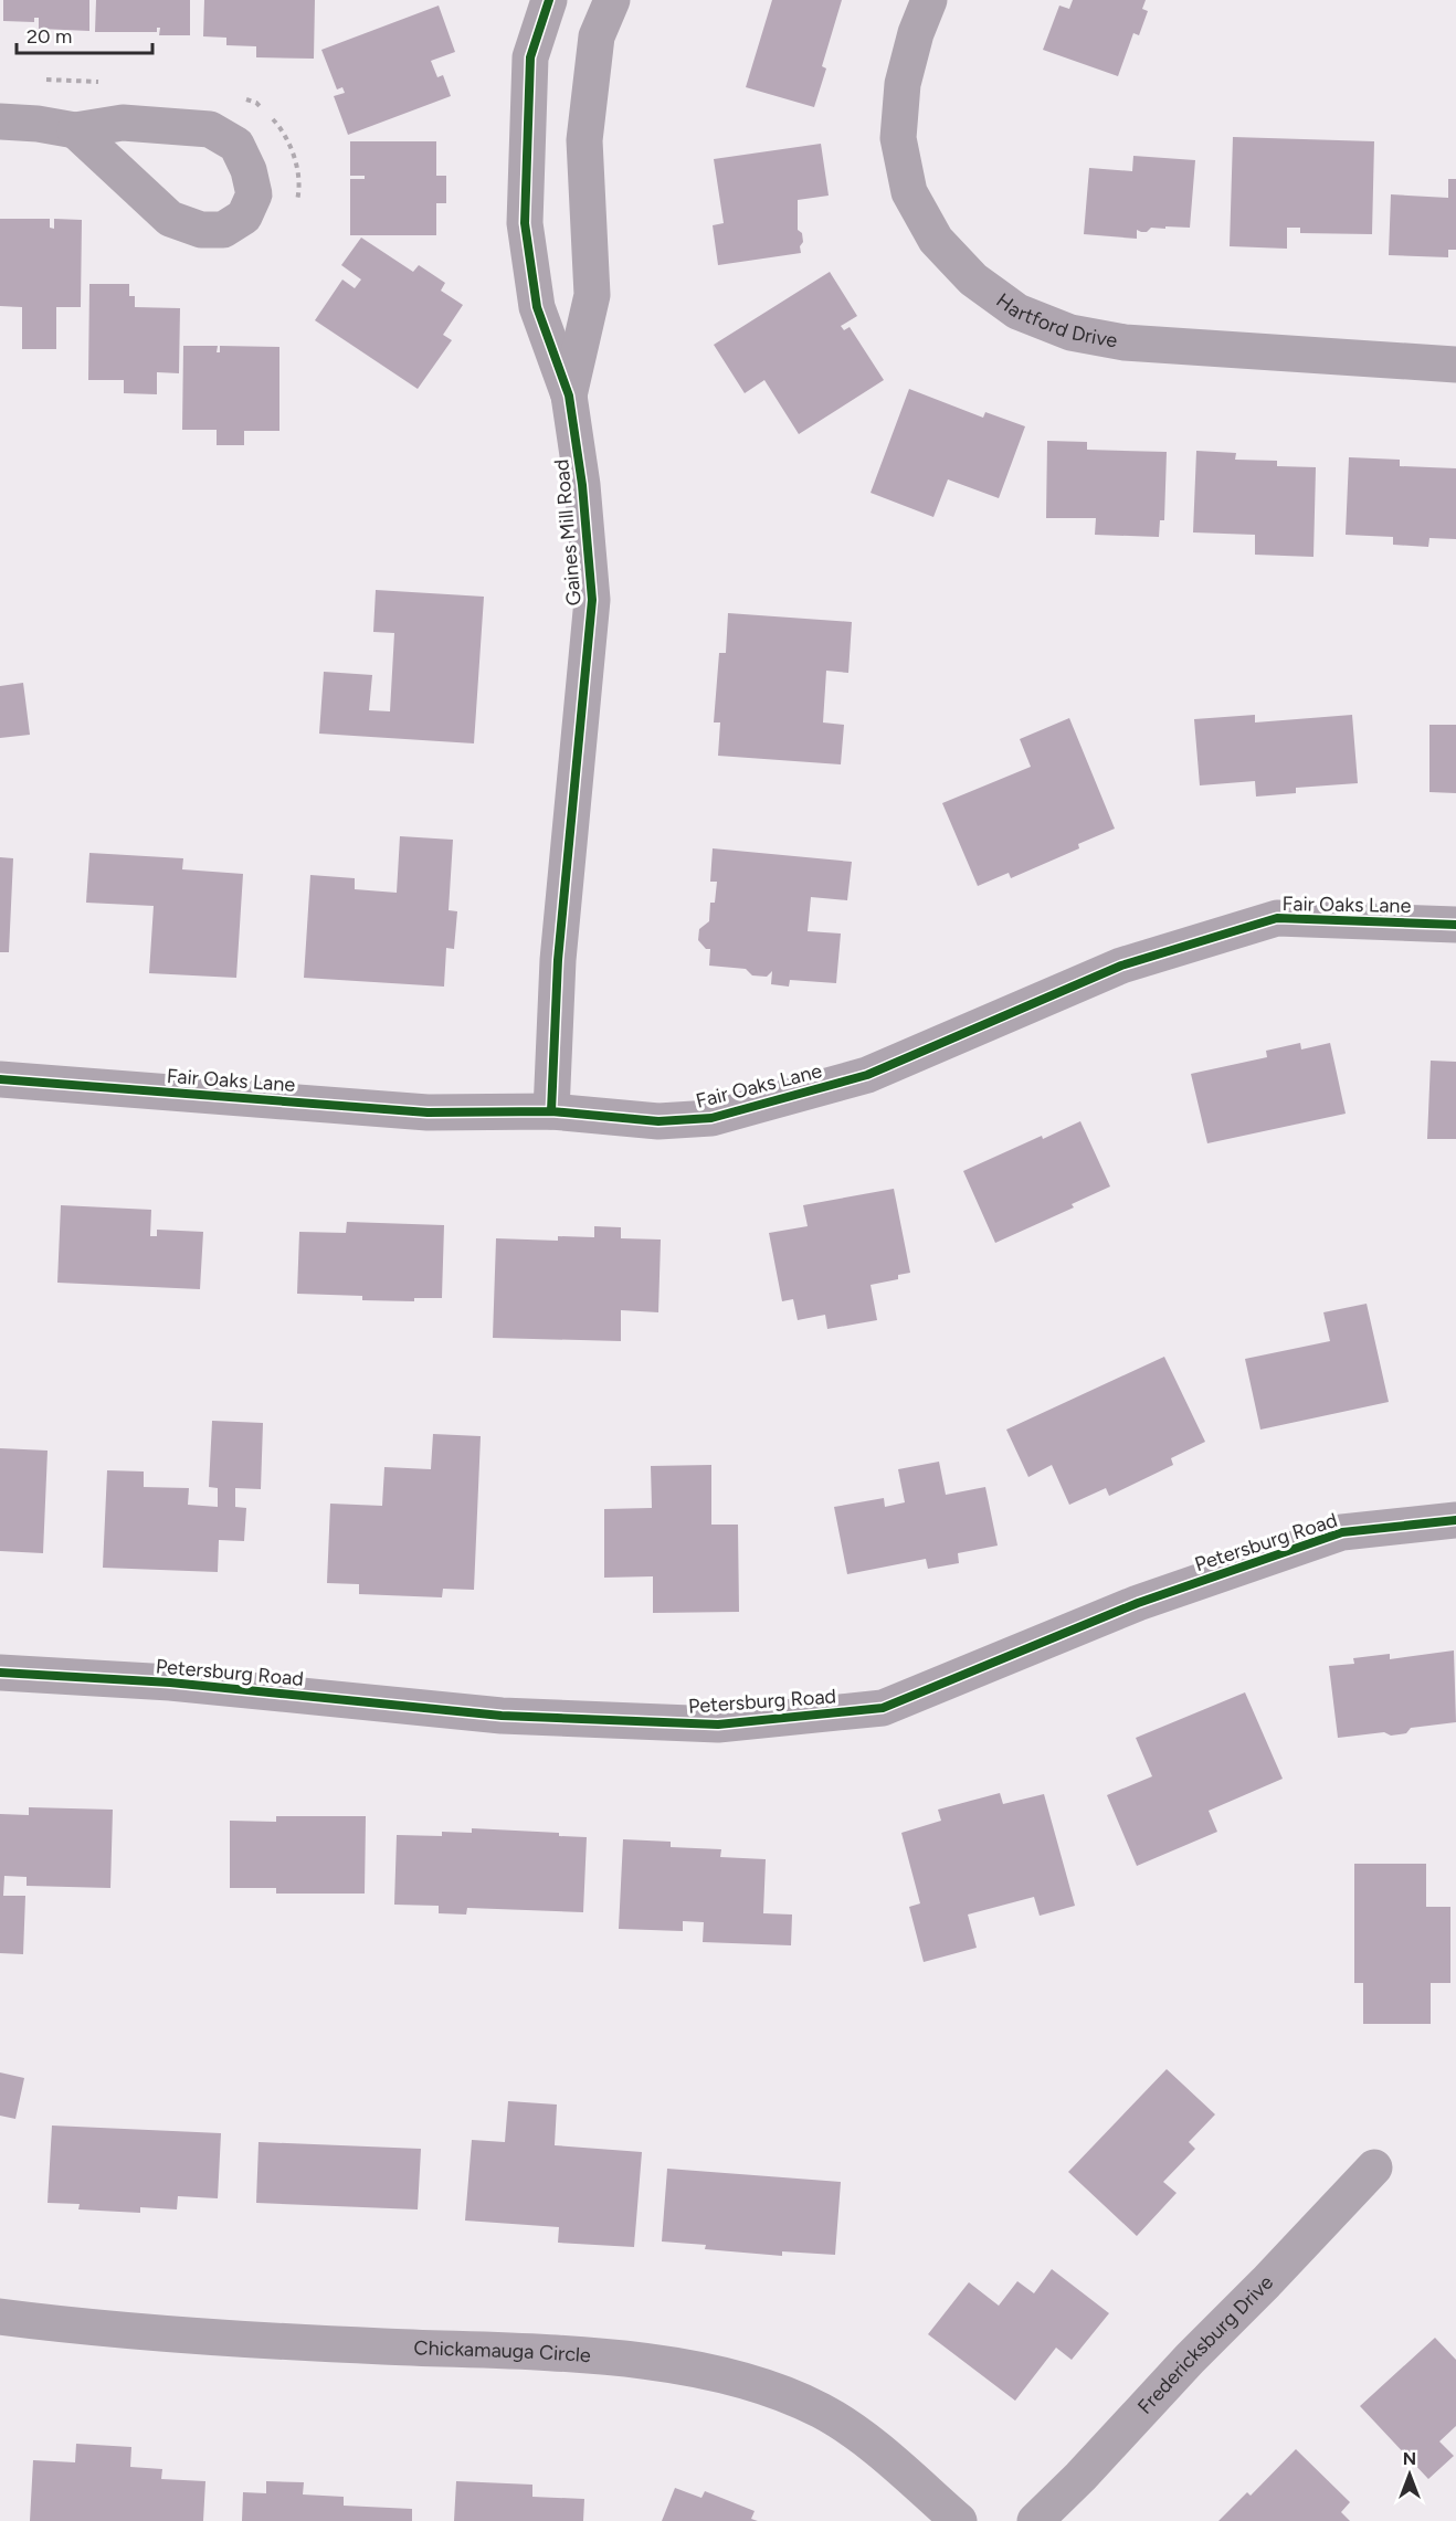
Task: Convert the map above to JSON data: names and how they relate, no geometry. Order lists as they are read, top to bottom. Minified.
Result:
{"streets":{"street":["Hartford Drive","Gaines Mill Road","Fair Oaks Lane","Petersburg Road","Fredericksburg Drive","Chickamauga Circle"]},"crossings":[["Gaines Mill Road","Fair Oaks Lane"]],"scale_bar":"20 m","north":"top"}
